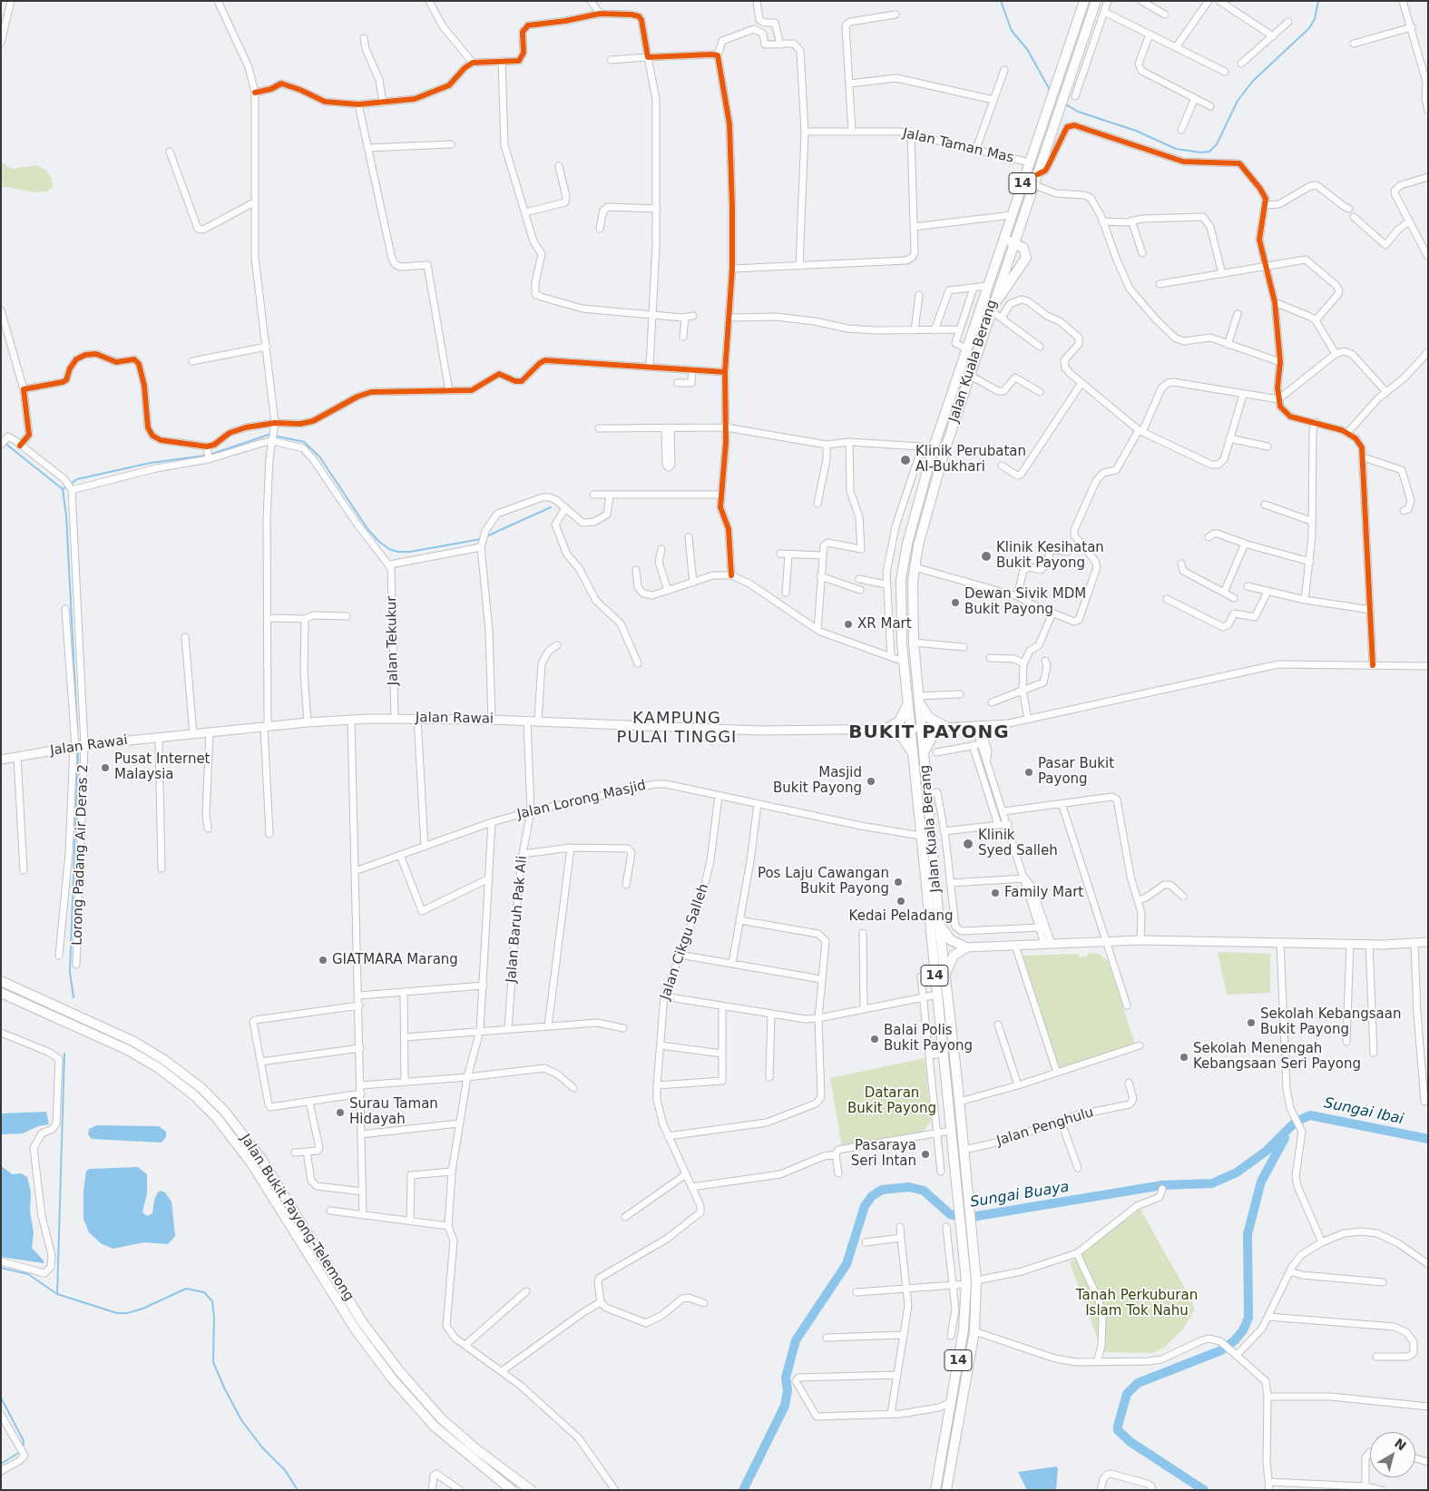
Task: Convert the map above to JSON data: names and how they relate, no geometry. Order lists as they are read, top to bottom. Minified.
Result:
{"streets":{"highway":["14","Jalan Kuala Berang","Jalan Bukit Payong-Telemong"],"main road":["Jalan Rawai"],"street":["Jalan Taman Mas","Jalan Tekukur","Jalan Lorong Masjid","Lorong Padang Air Deras 2","Jalan Baruh Pak Ali","Jalan Cikgu Salleh","Jalan Penghulu"]},"crossings":[["Jalan Taman Mas","Jalan Kuala Berang"],["Jalan Kuala Berang","Jalan Rawai"],["Jalan Kuala Berang","Jalan Lorong Masjid"],["Jalan Kuala Berang","Jalan Penghulu"],["Jalan Tekukur","Jalan Rawai"],["Jalan Rawai","Lorong Padang Air Deras 2"],["Jalan Rawai","Jalan Baruh Pak Ali"],["Jalan Lorong Masjid","Jalan Baruh Pak Ali"],["Jalan Lorong Masjid","Jalan Cikgu Salleh"]],"districts":["KAMPUNG PULAI TINGGI","BUKIT PAYONG"],"water":["Sungai Ibai","Sungai Buaya"],"parks":["Dataran Bukit Payong","Tanah Perkuburan Islam Tok Nahu"],"places":["Klinik Perubatan Al-Bukhari","Klinik Kesihatan Bukit Payong","Dewan Sivik MDM Bukit Payong","XR Mart","Pusat Internet Malaysia","Pasar Bukit Payong","Masjid Bukit Payong","Klinik Syed Salleh","Pos Laju Cawangan Bukit Payong","Family Mart","Kedai Peladang","GIATMARA Marang","Sekolah Kebangsaan Bukit Payong","Balai Polis Bukit Payong","Sekolah Menengah Kebangsaan Seri Payong","Surau Taman Hidayah","Pasaraya Seri Intan"],"north":"top right"}
